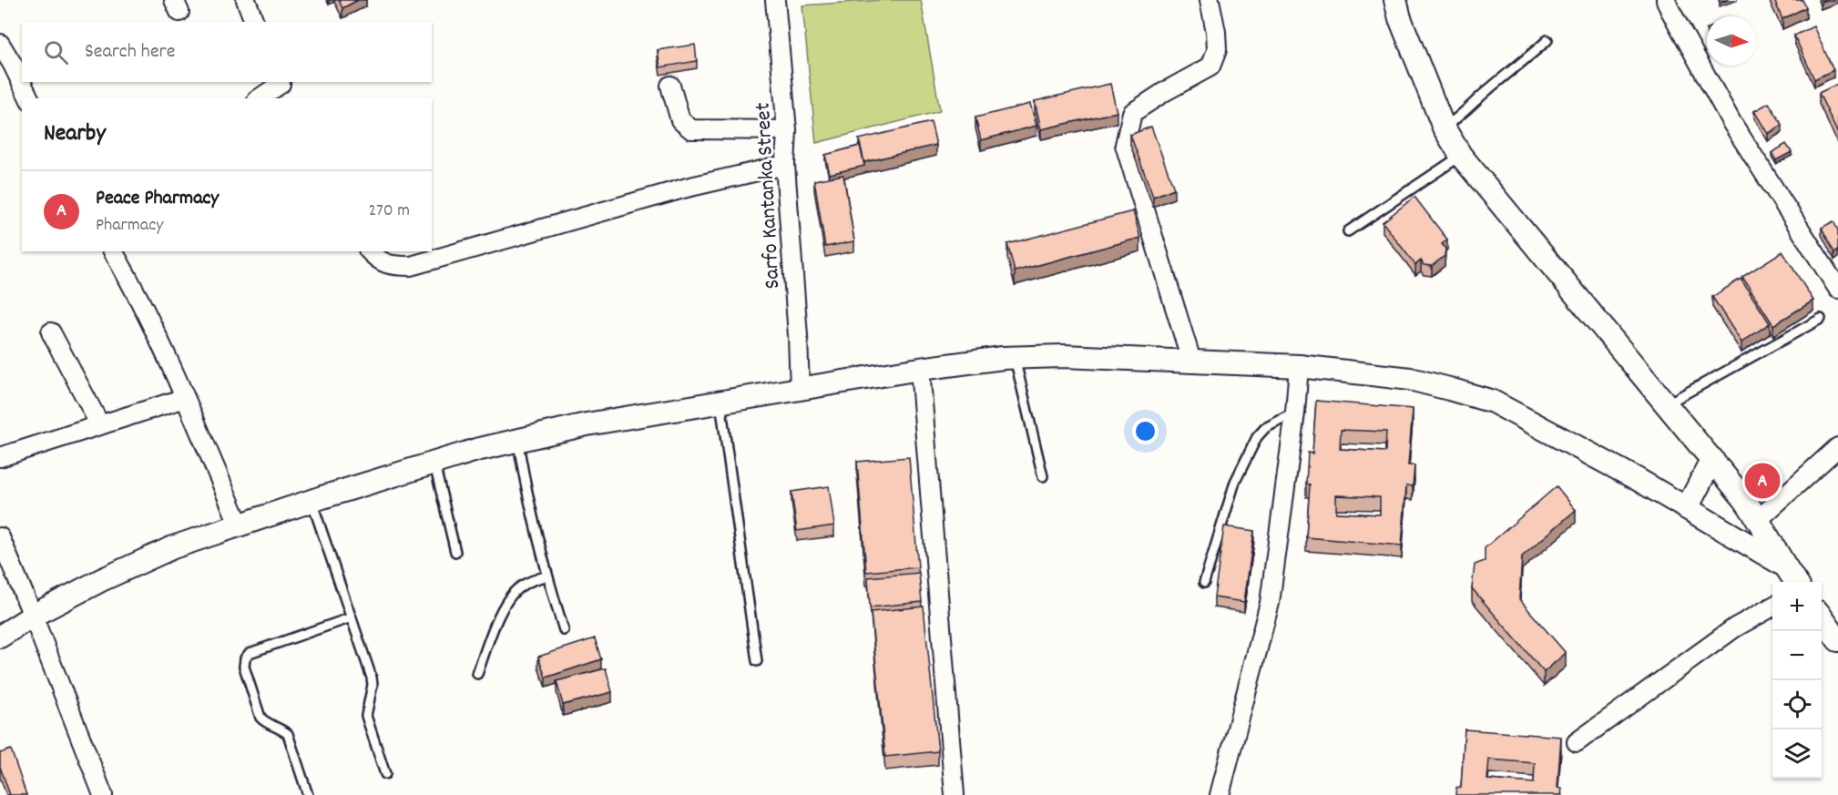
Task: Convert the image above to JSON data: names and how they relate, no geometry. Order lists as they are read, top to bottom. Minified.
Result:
{"streets":{"street":["Sarfo Kantanka Street"]},"north":"right","page":{"search":"Search here","heading":"Nearby","list":[{"mark":"A","name":"Peace Pharmacy","note":"Pharmacy","value":"270 m"}],"pins":"A","map_buttons":["+","−"]}}
